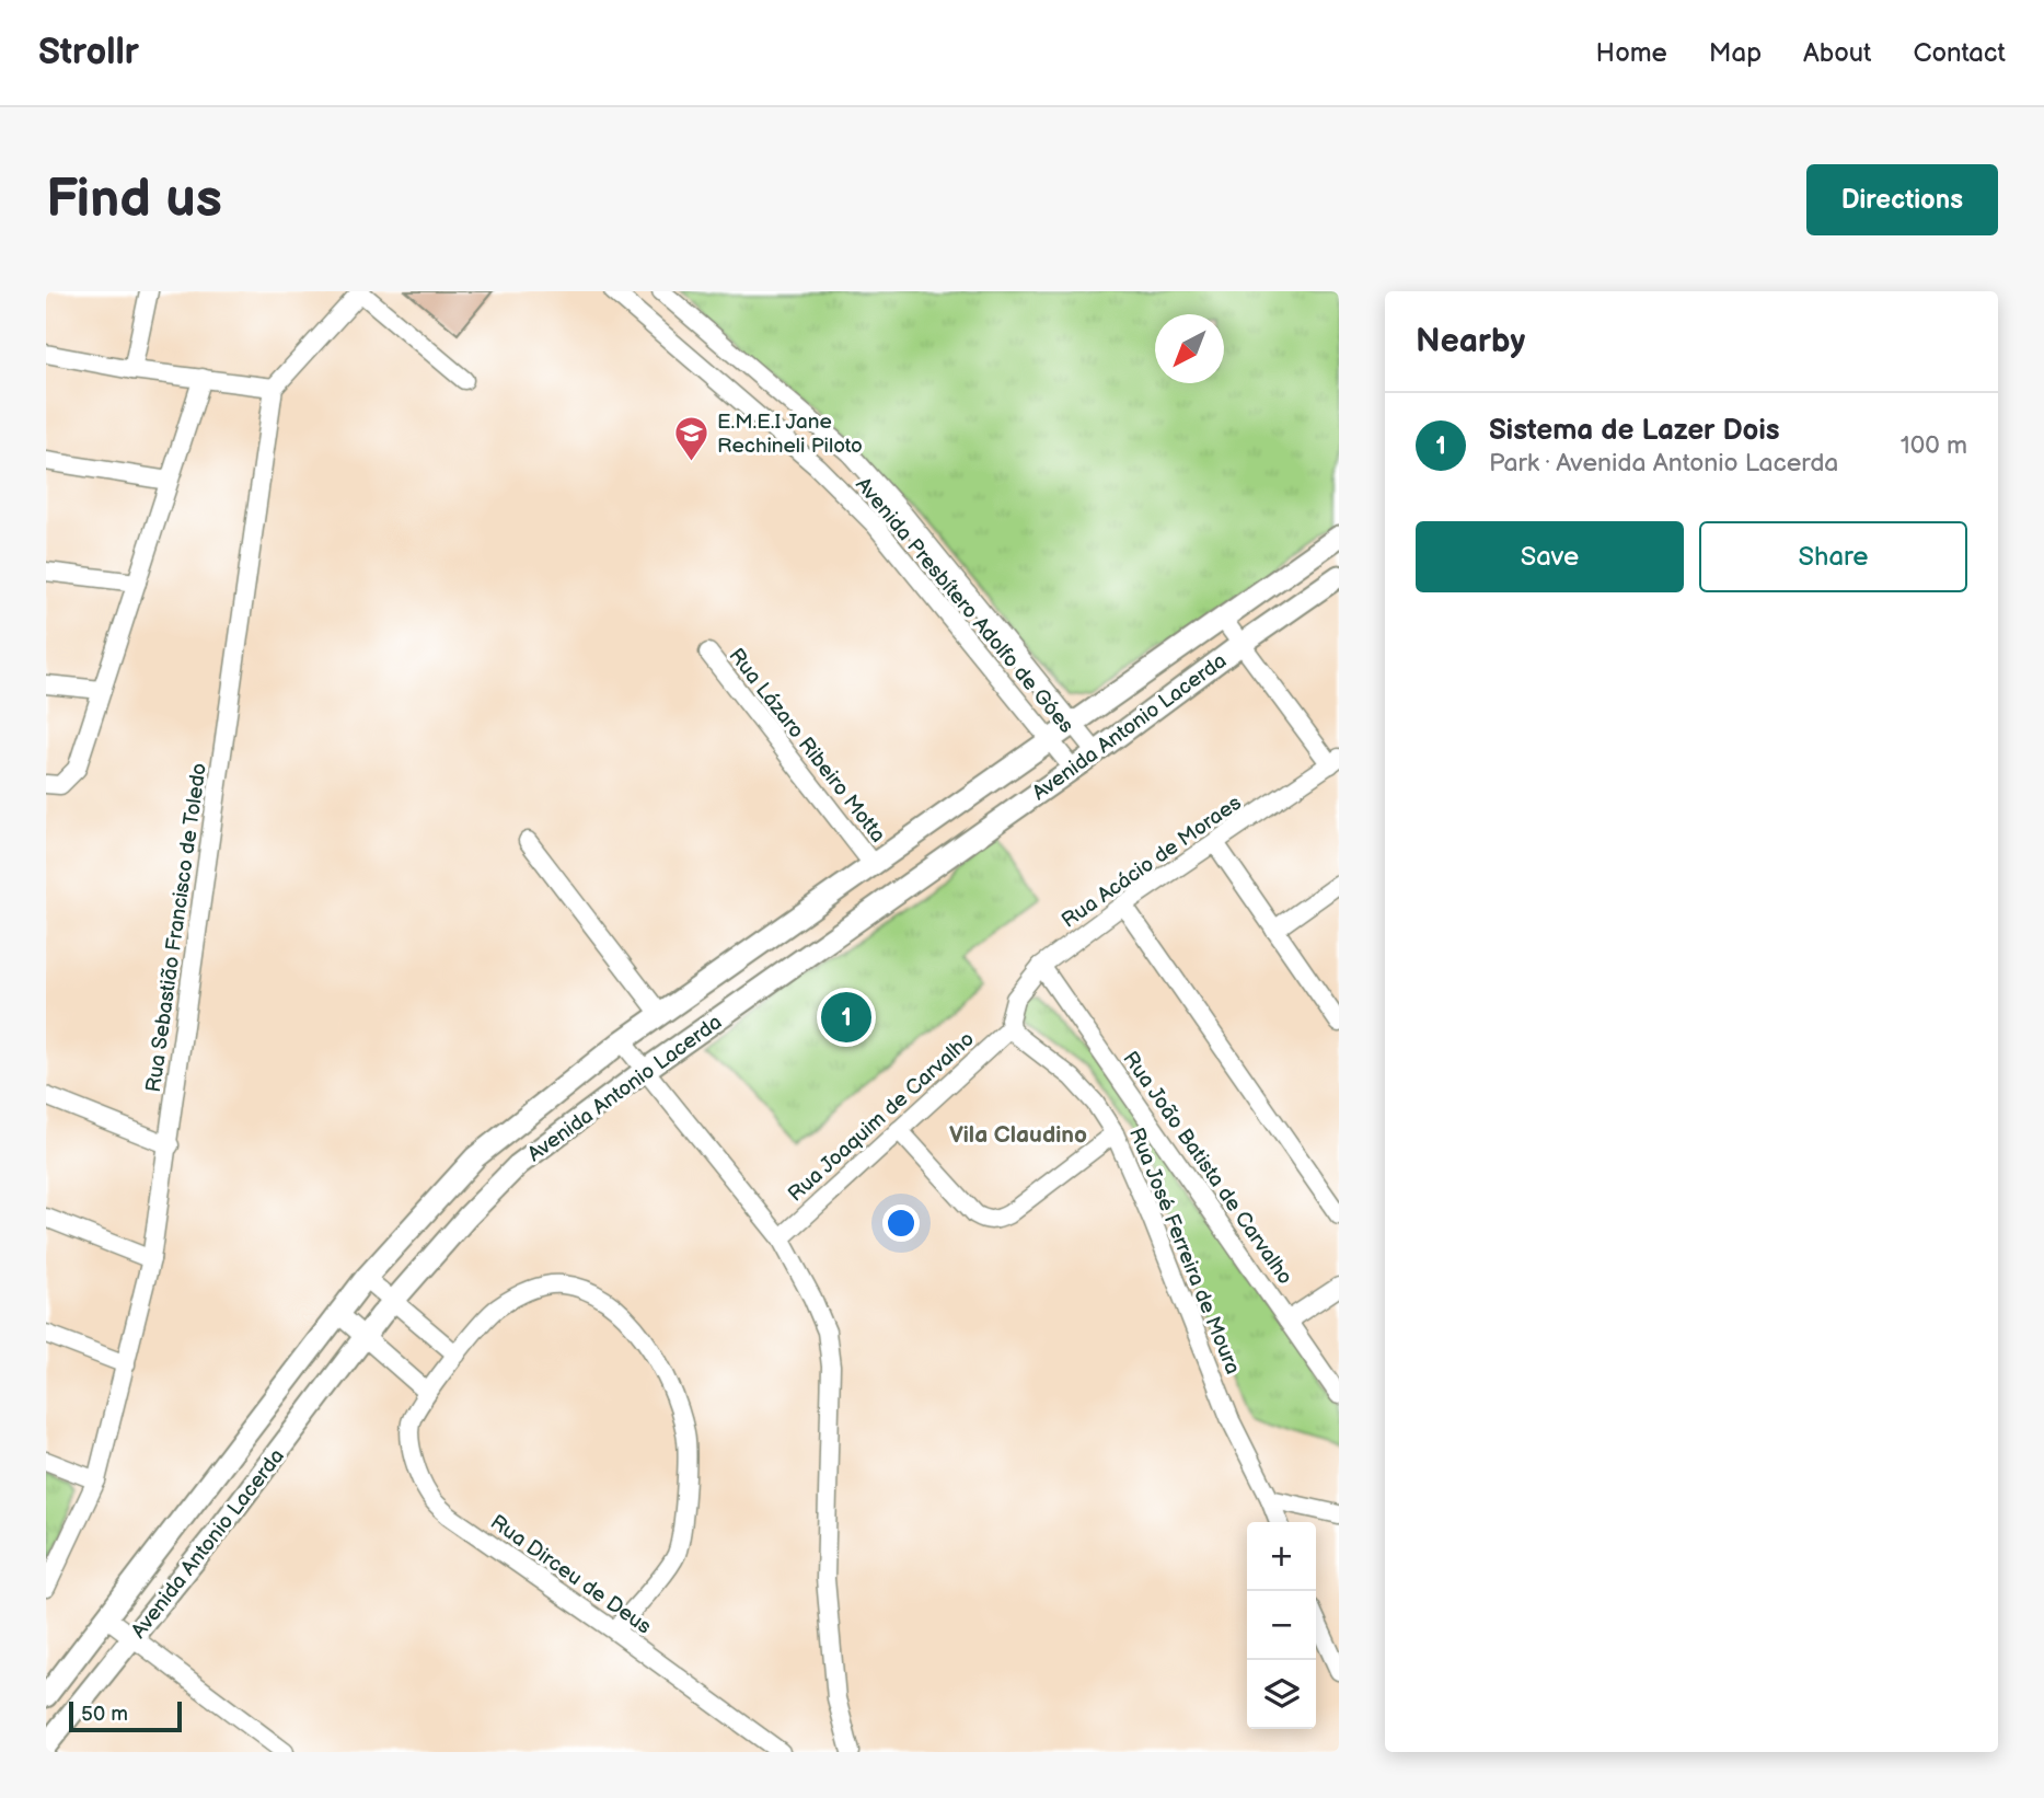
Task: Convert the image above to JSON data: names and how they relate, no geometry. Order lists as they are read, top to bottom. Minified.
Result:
{"streets":{"main road":["Avenida Antonio Lacerda"],"street":["Avenida Presbítero Adolfo de Góes","Rua Lázaro Ribeiro Motta","Rua Acácio de Moraes","Rua Sebastião Francisco de Toledo","Rua Joaquim de Carvalho","Rua João Batista de Carvalho","Rua José Ferreira de Moura","Rua Dirceu de Deus"]},"crossings":[["Avenida Presbítero Adolfo de Góes","Avenida Antonio Lacerda"],["Avenida Antonio Lacerda","Rua Lázaro Ribeiro Motta"],["Rua Acácio de Moraes","Rua Joaquim de Carvalho"],["Rua Acácio de Moraes","Rua João Batista de Carvalho"],["Rua Acácio de Moraes","Rua José Ferreira de Moura"],["Rua Joaquim de Carvalho","Rua José Ferreira de Moura"]],"districts":["Vila Claudino"],"places":{"school or university":["E.M.E.I Jane Rechineli Piloto"]},"scale_bar":"50 m","north":"bottom left","page":{"header":"Strollr","nav":["Home","Map","About","Contact"],"buttons":["Directions",["Save","Share"]],"title":"Find us","heading":"Nearby","list":[{"mark":"1","name":"Sistema de Lazer Dois","note":"Park · Avenida Antonio Lacerda","value":"100 m"}],"pins":"1","map_buttons":["+","−"],"scale":"50 m"}}
